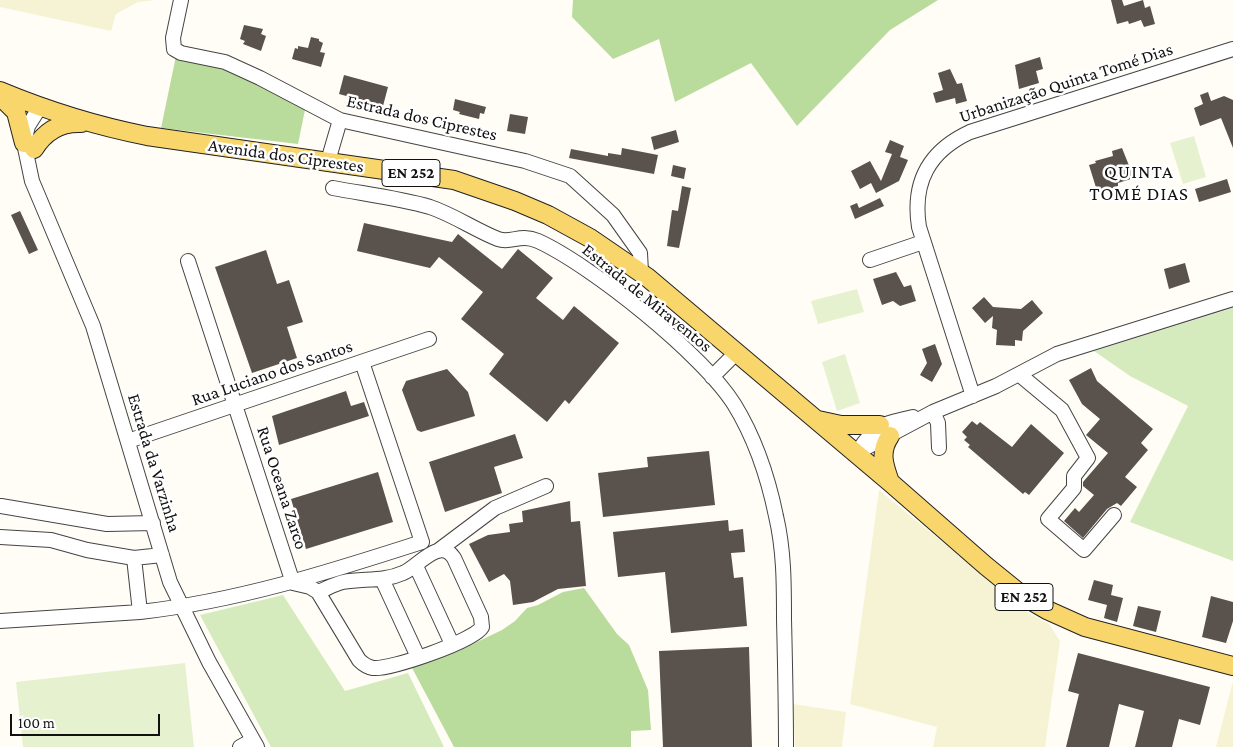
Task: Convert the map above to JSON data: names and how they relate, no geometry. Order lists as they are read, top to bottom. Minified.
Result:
{"streets":{"main road":["Avenida dos Ciprestes","EN 252"],"street":["Urbanização Quinta Tomé Dias","Estrada dos Ciprestes","Estrada de Miraventos","Rua Luciano dos Santos","Estrada da Varzinha","Rua Oceana Zarco"]},"crossings":[["Estrada dos Ciprestes","Avenida dos Ciprestes"],["Avenida dos Ciprestes","EN 252"],["Rua Luciano dos Santos","Estrada da Varzinha"],["Rua Luciano dos Santos","Rua Oceana Zarco"]],"districts":["QUINTA TOMÉ DIAS"],"scale_bar":"100 m"}
